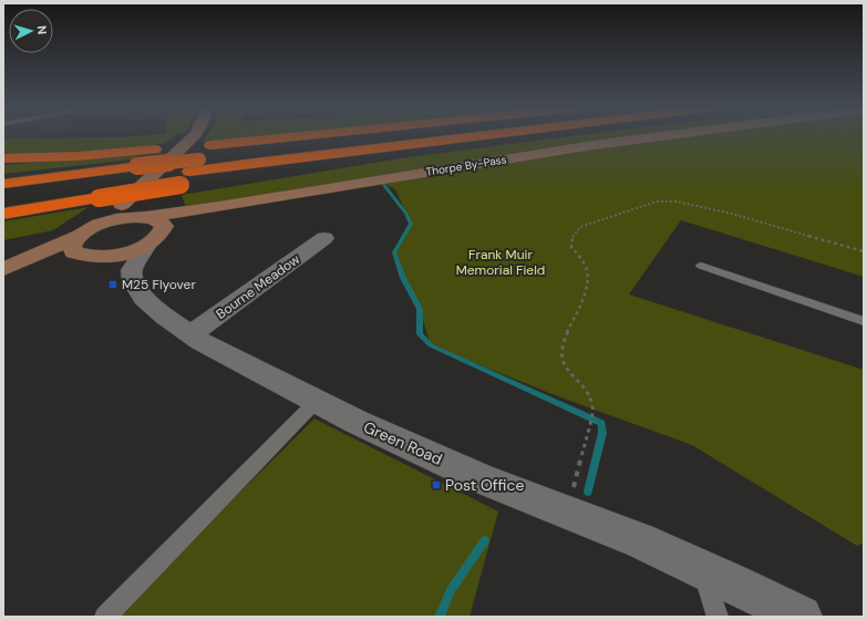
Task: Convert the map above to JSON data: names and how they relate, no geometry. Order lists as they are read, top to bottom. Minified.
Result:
{"streets":{"main road":["Thorpe By-Pass"],"street":["Bourne Meadow","Green Road"]},"crossings":[["Bourne Meadow","Green Road"]],"parks":["Frank Muir Memorial Field"],"places":{"transit":["M25 Flyover","Post Office"]},"north":"right"}
